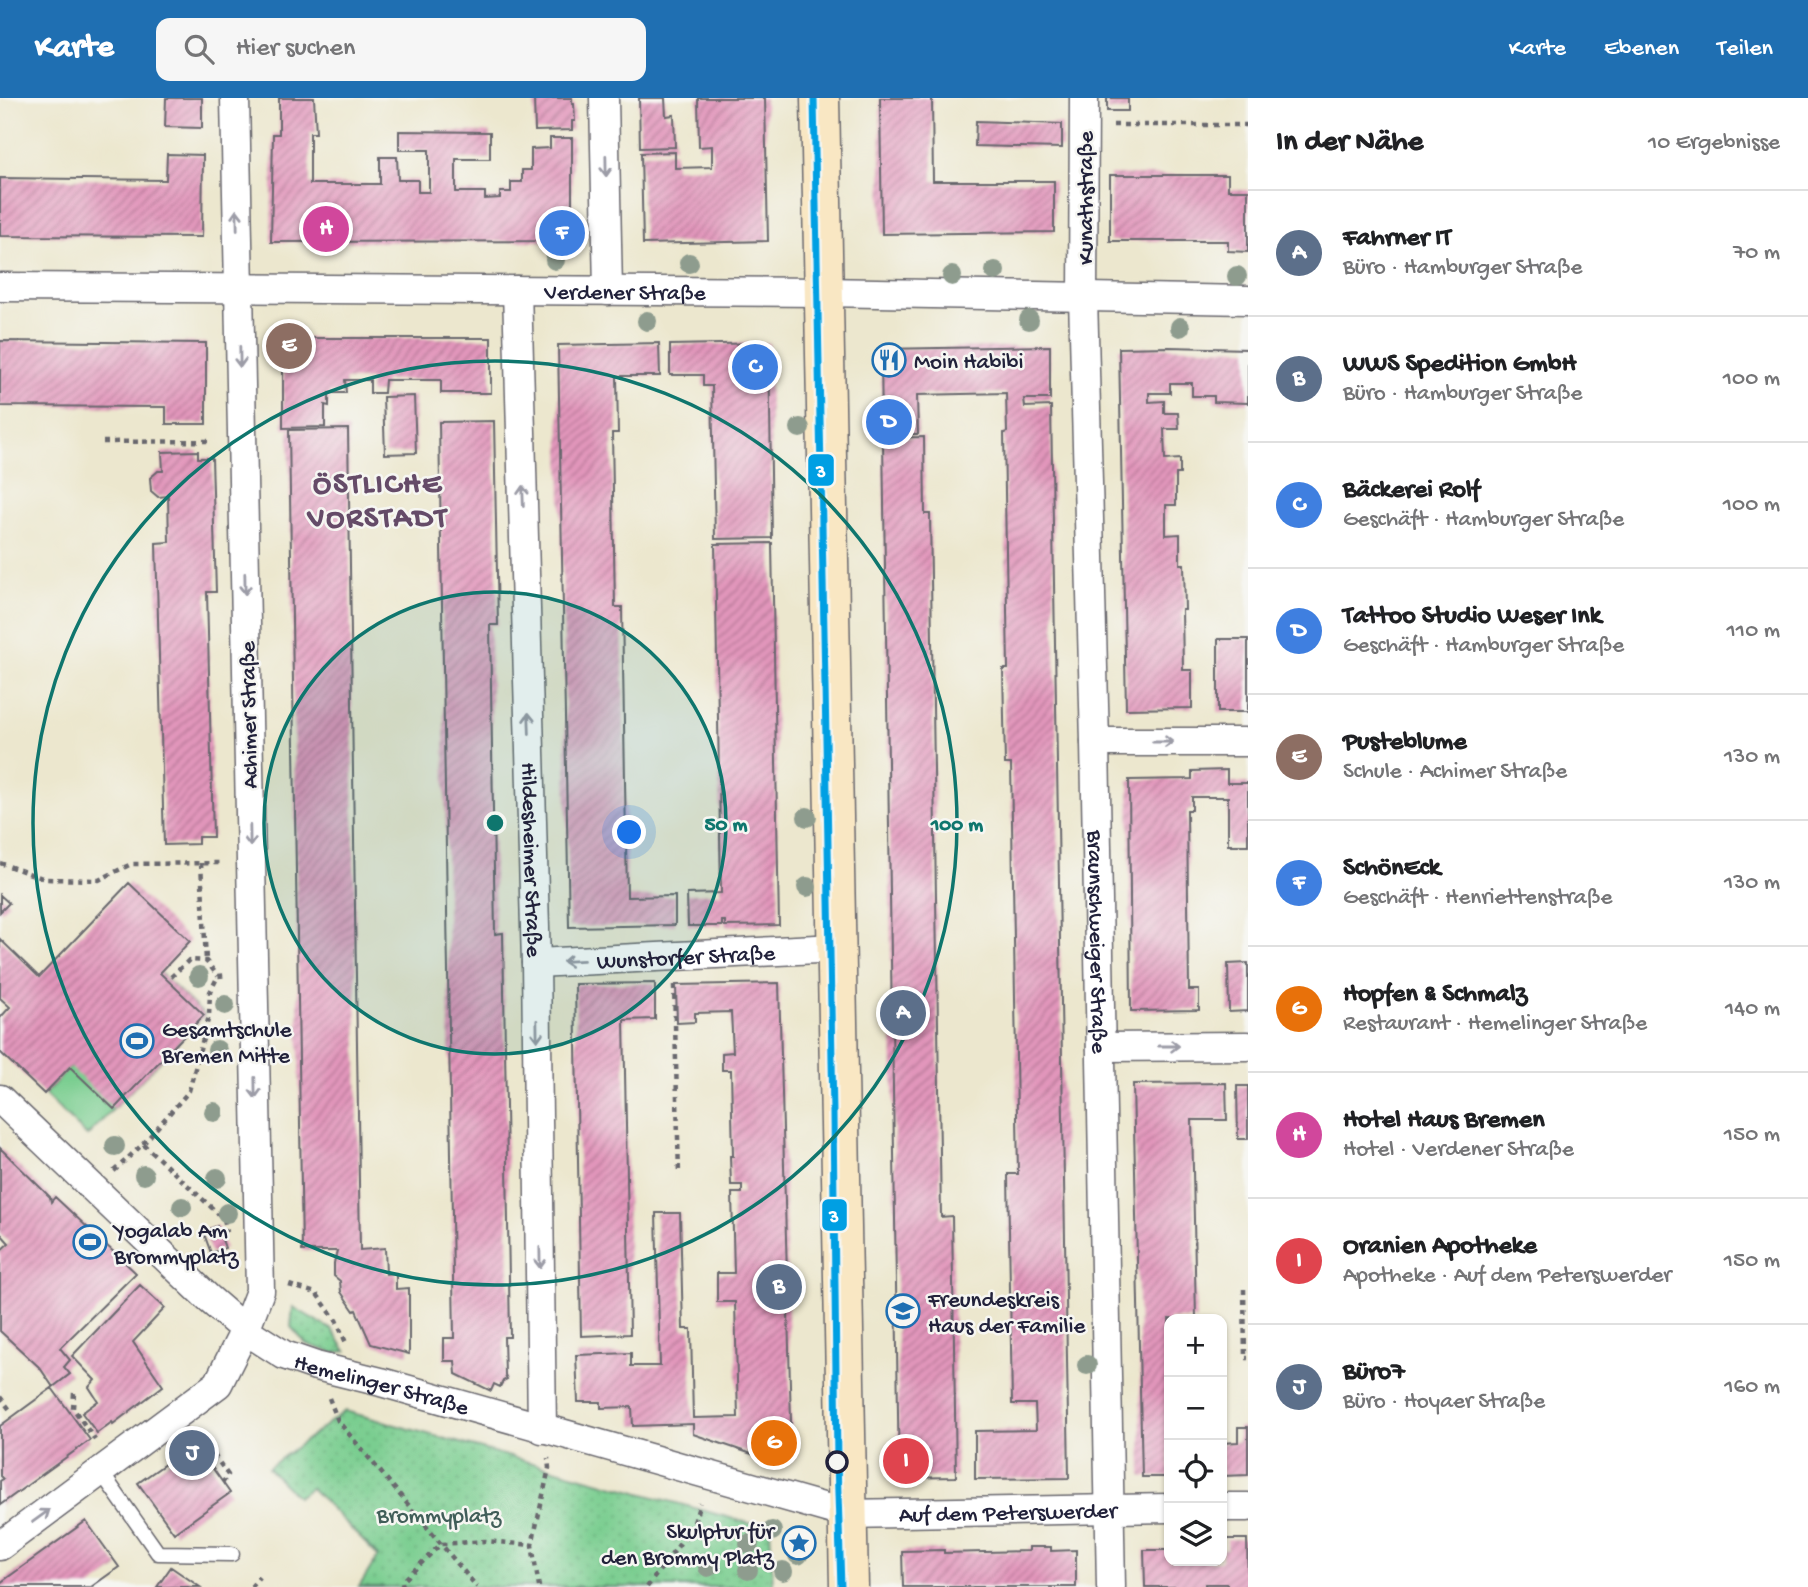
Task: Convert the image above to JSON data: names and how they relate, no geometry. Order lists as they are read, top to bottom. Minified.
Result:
{"streets":{"street":["Kunathstraße","Verdener Straße","Achimer Straße","Hildesheimer Straße","Braunschweiger Straße","Wunstorfer Straße","Hemelinger Straße","Auf dem Peterswerder"]},"crossings":[["Kunathstraße","Verdener Straße"],["Kunathstraße","Braunschweiger Straße"],["Verdener Straße","Achimer Straße"],["Verdener Straße","Hildesheimer Straße"],["Verdener Straße","Braunschweiger Straße"],["Achimer Straße","Hemelinger Straße"],["Hildesheimer Straße","Wunstorfer Straße"],["Hildesheimer Straße","Hemelinger Straße"],["Braunschweiger Straße","Auf dem Peterswerder"],["Hemelinger Straße","Auf dem Peterswerder"]],"one_way":["Wunstorfer Straße"],"districts":["ÖSTLICHE VORSTADT"],"parks":["Brommyplatz"],"places":{"restaurant":["Moin Habibi"],"sports":["Gesamtschule Bremen Mitte","Yogalab Am Brommyplatz"],"school or university":["Freundeskreis Haus der Familie"],"place":["Skulptur für den Brommy Platz"]},"lines":["transit line 3"],"page":{"header":"Karte","search":"Hier suchen","nav":["Karte","Ebenen","Teilen"],"heading":["In der Nähe","10 Ergebnisse"],"list":[{"mark":"A","name":"Fahrner IT","note":"Büro · Hamburger Straße","value":"70 m"},{"mark":"B","name":"WWS Spedition GmbH","note":"Büro · Hamburger Straße","value":"100 m"},{"mark":"C","name":"Bäckerei Rolf","note":"Geschäft · Hamburger Straße","value":"100 m"},{"mark":"D","name":"Tattoo Studio Weser Ink","note":"Geschäft · Hamburger Straße","value":"110 m"},{"mark":"E","name":"Pusteblume","note":"Schule · Achimer Straße","value":"130 m"},{"mark":"F","name":"SchönEck","note":"Geschäft · Henriettenstraße","value":"130 m"},{"mark":"G","name":"Hopfen & Schmalz","note":"Restaurant · Hemelinger Straße","value":"140 m"},{"mark":"H","name":"Hotel Haus Bremen","note":"Hotel · Verdener Straße","value":"150 m"},{"mark":"I","name":"Oranien Apotheke","note":"Apotheke · Auf dem Peterswerder","value":"150 m"},{"mark":"J","name":"Büro7","note":"Büro · Hoyaer Straße","value":"160 m"}],"pins":["H","F","E","C","D","A","B","G","J","I"],"map_buttons":["+","−"]},"rings":["50 m","100 m"]}
